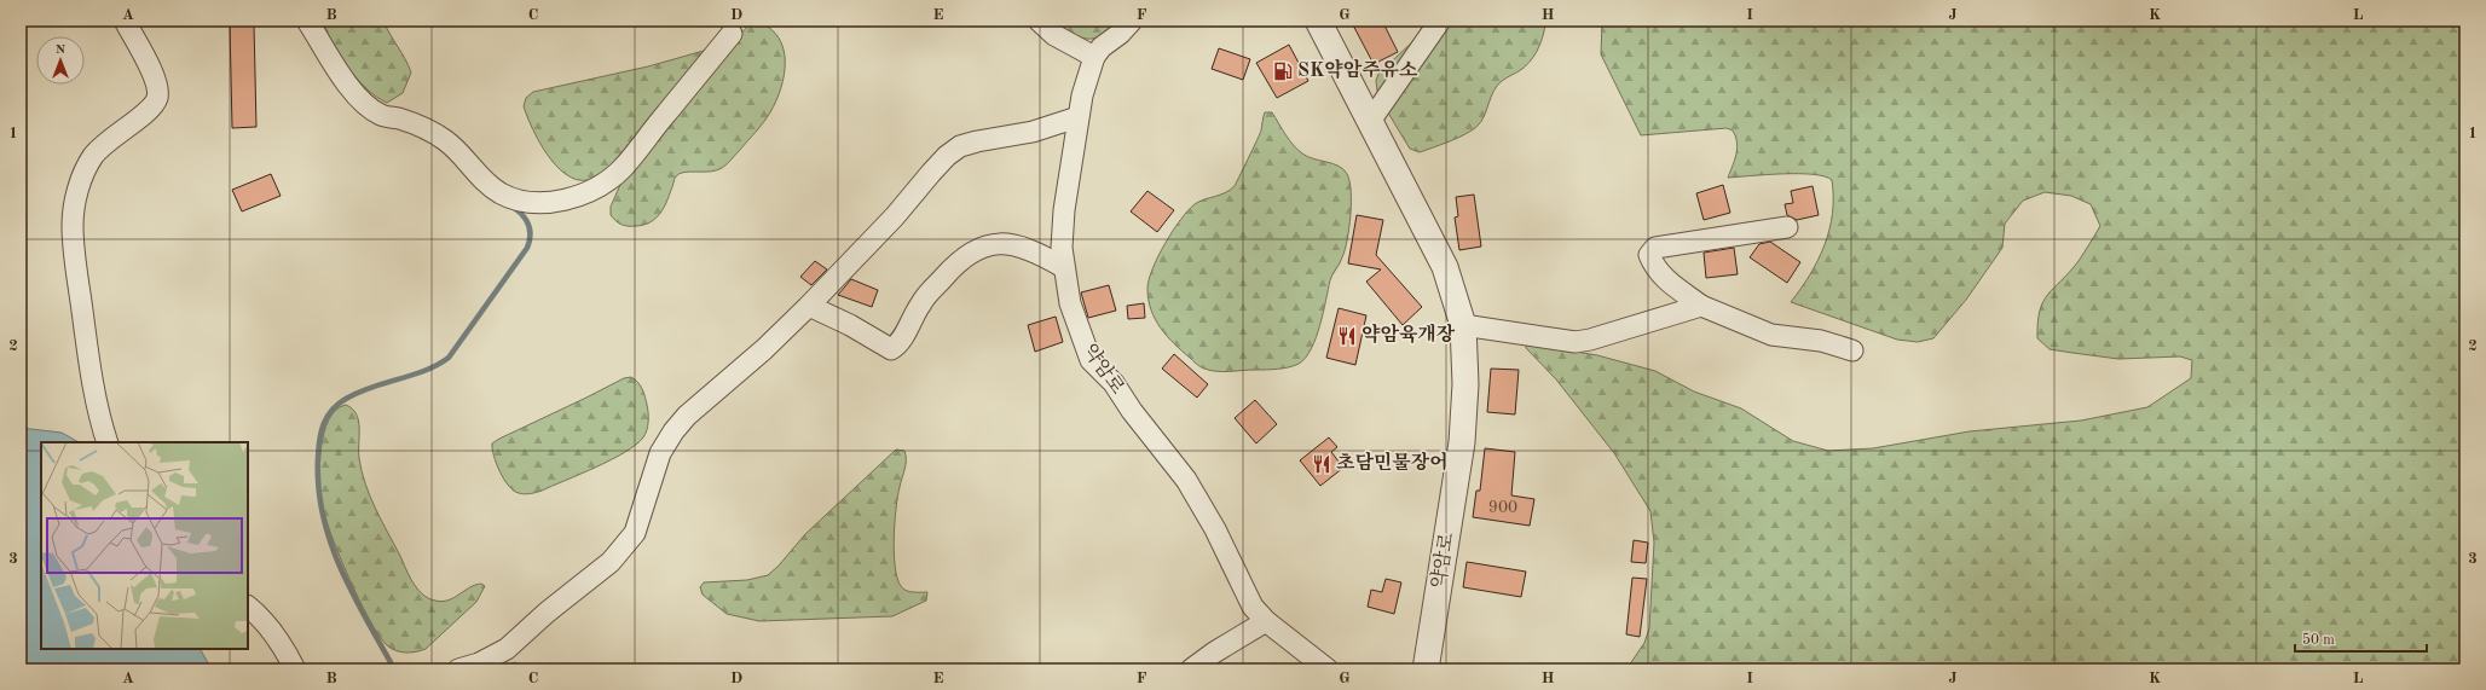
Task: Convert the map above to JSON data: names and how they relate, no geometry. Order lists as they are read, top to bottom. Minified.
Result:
{"streets":{"street":["약암로"]},"places":{"fuel station":["SK약암주유소"],"restaurant":["약암육개장","초담민물장어"]},"house_numbers":["900"],"scale_bar":"50 m","north":"top","grid":{"columns":["A","B","C","D","E","F","G","H","I","J","K","L"],"rows":["1","2","3"]}}
